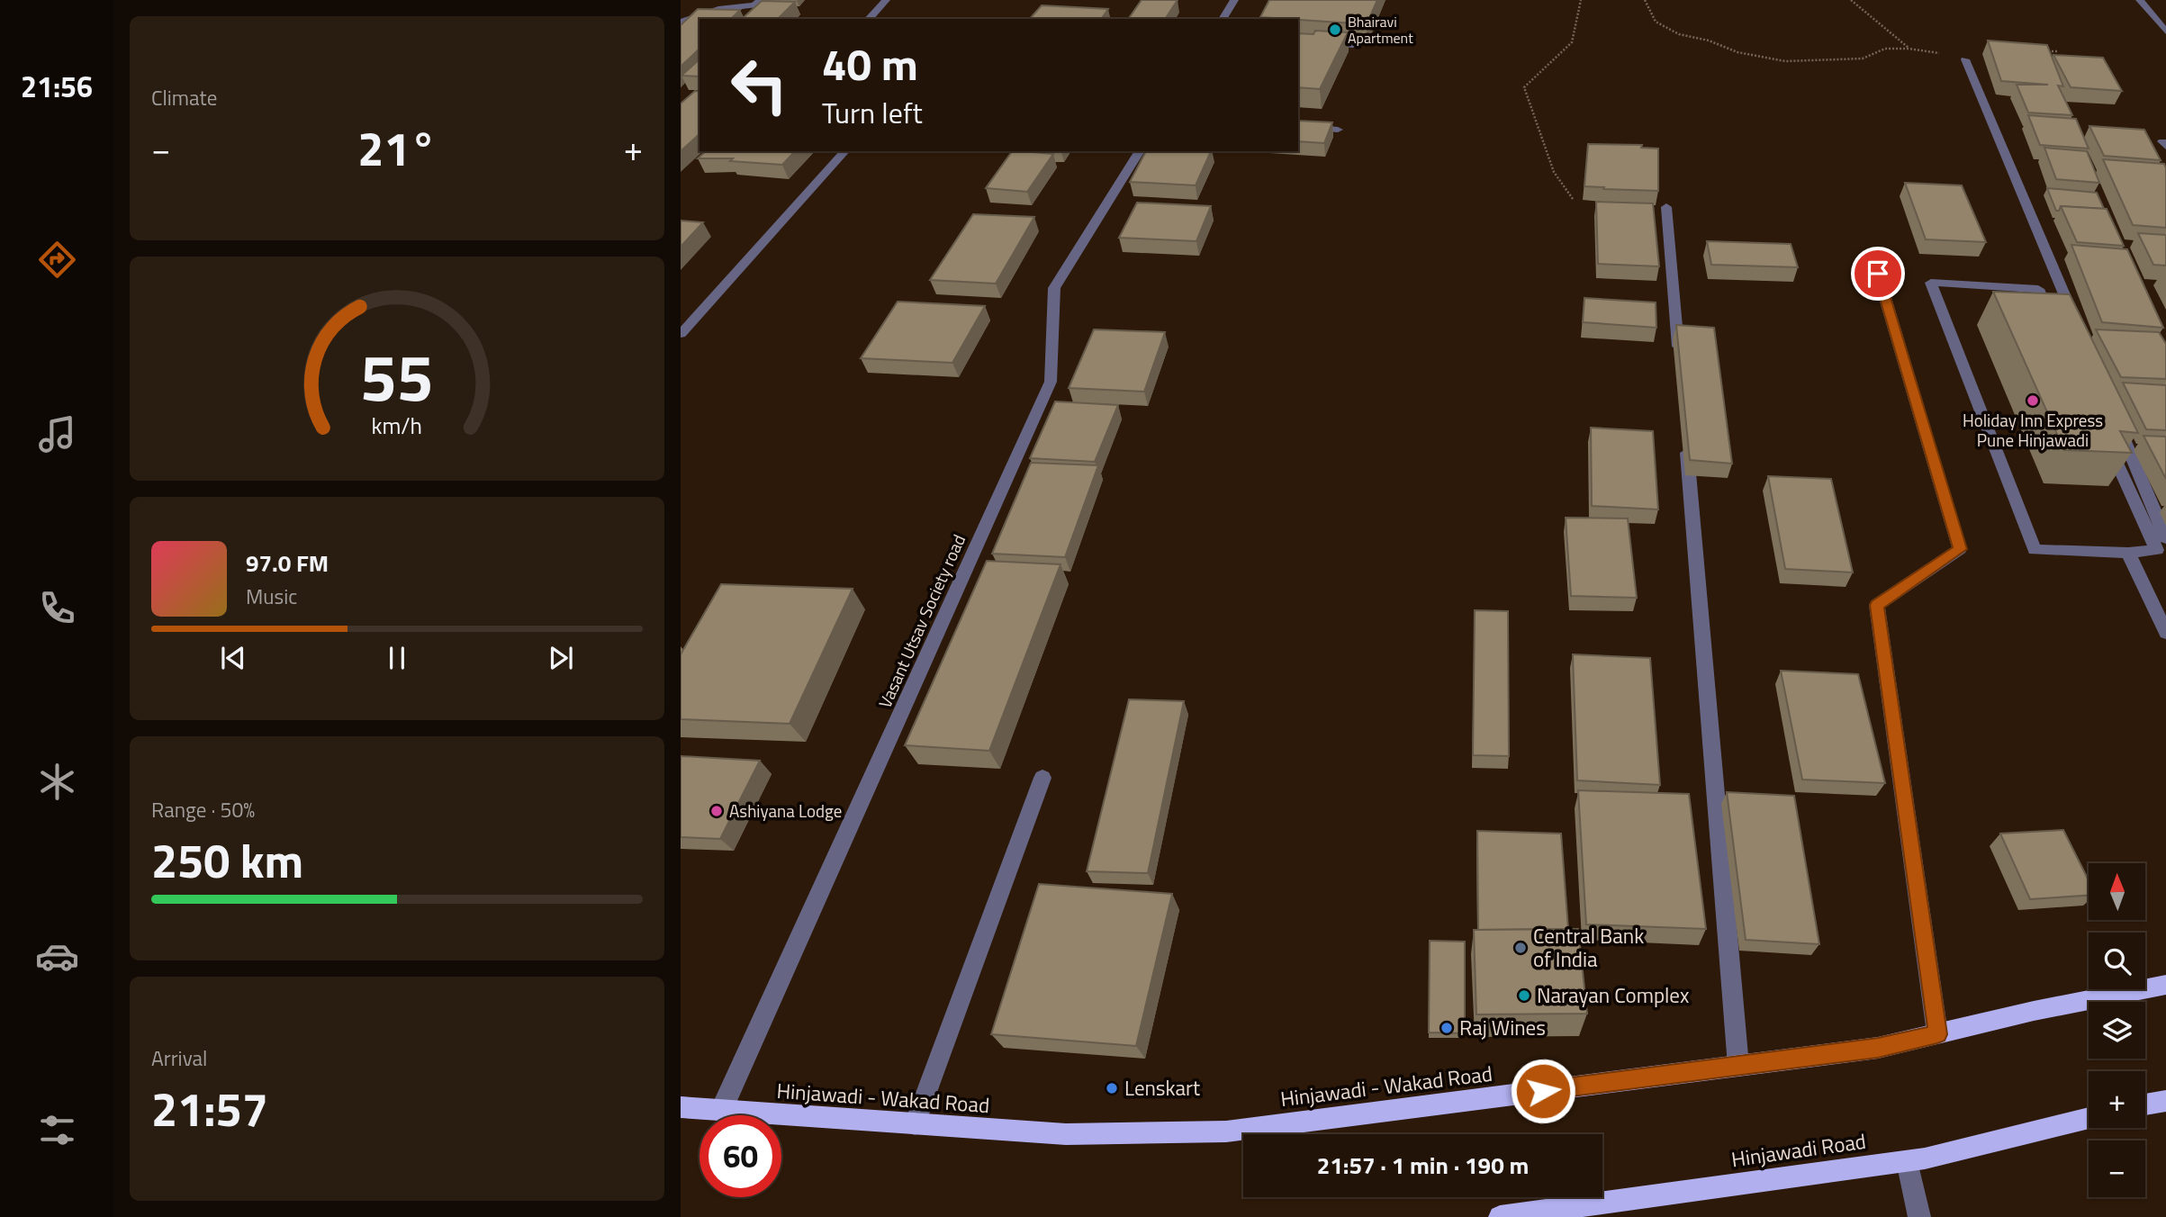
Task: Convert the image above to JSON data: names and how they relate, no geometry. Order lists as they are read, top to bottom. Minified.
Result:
{"streets":{"main road":["Hinjawadi - Wakad Road","Hinjawadi Road"],"street":["Vasant Utsav Society road"]},"crossings":[["Vasant Utsav Society road","Hinjawadi - Wakad Road"]],"places":["Bhairavi Apartment","Holiday Inn Express Pune Hinjawadi","Ashiyana Lodge","Central Bank of India","Narayan Complex","Raj Wines","Lenskart"],"north":"top","page":{"tabs":"21:56","tile":["Climate",["Range · 50%","250 km"],["Arrival","21:57"]],"turn":["40 m","Turn left"],"heat":["−","21°","+"],"song":["97.0 FM","Music"],"map_buttons":["+","−"],"limit":"60","trip":"21:57 · 1 min · 190 m","gauge":["55","km/h"]}}
